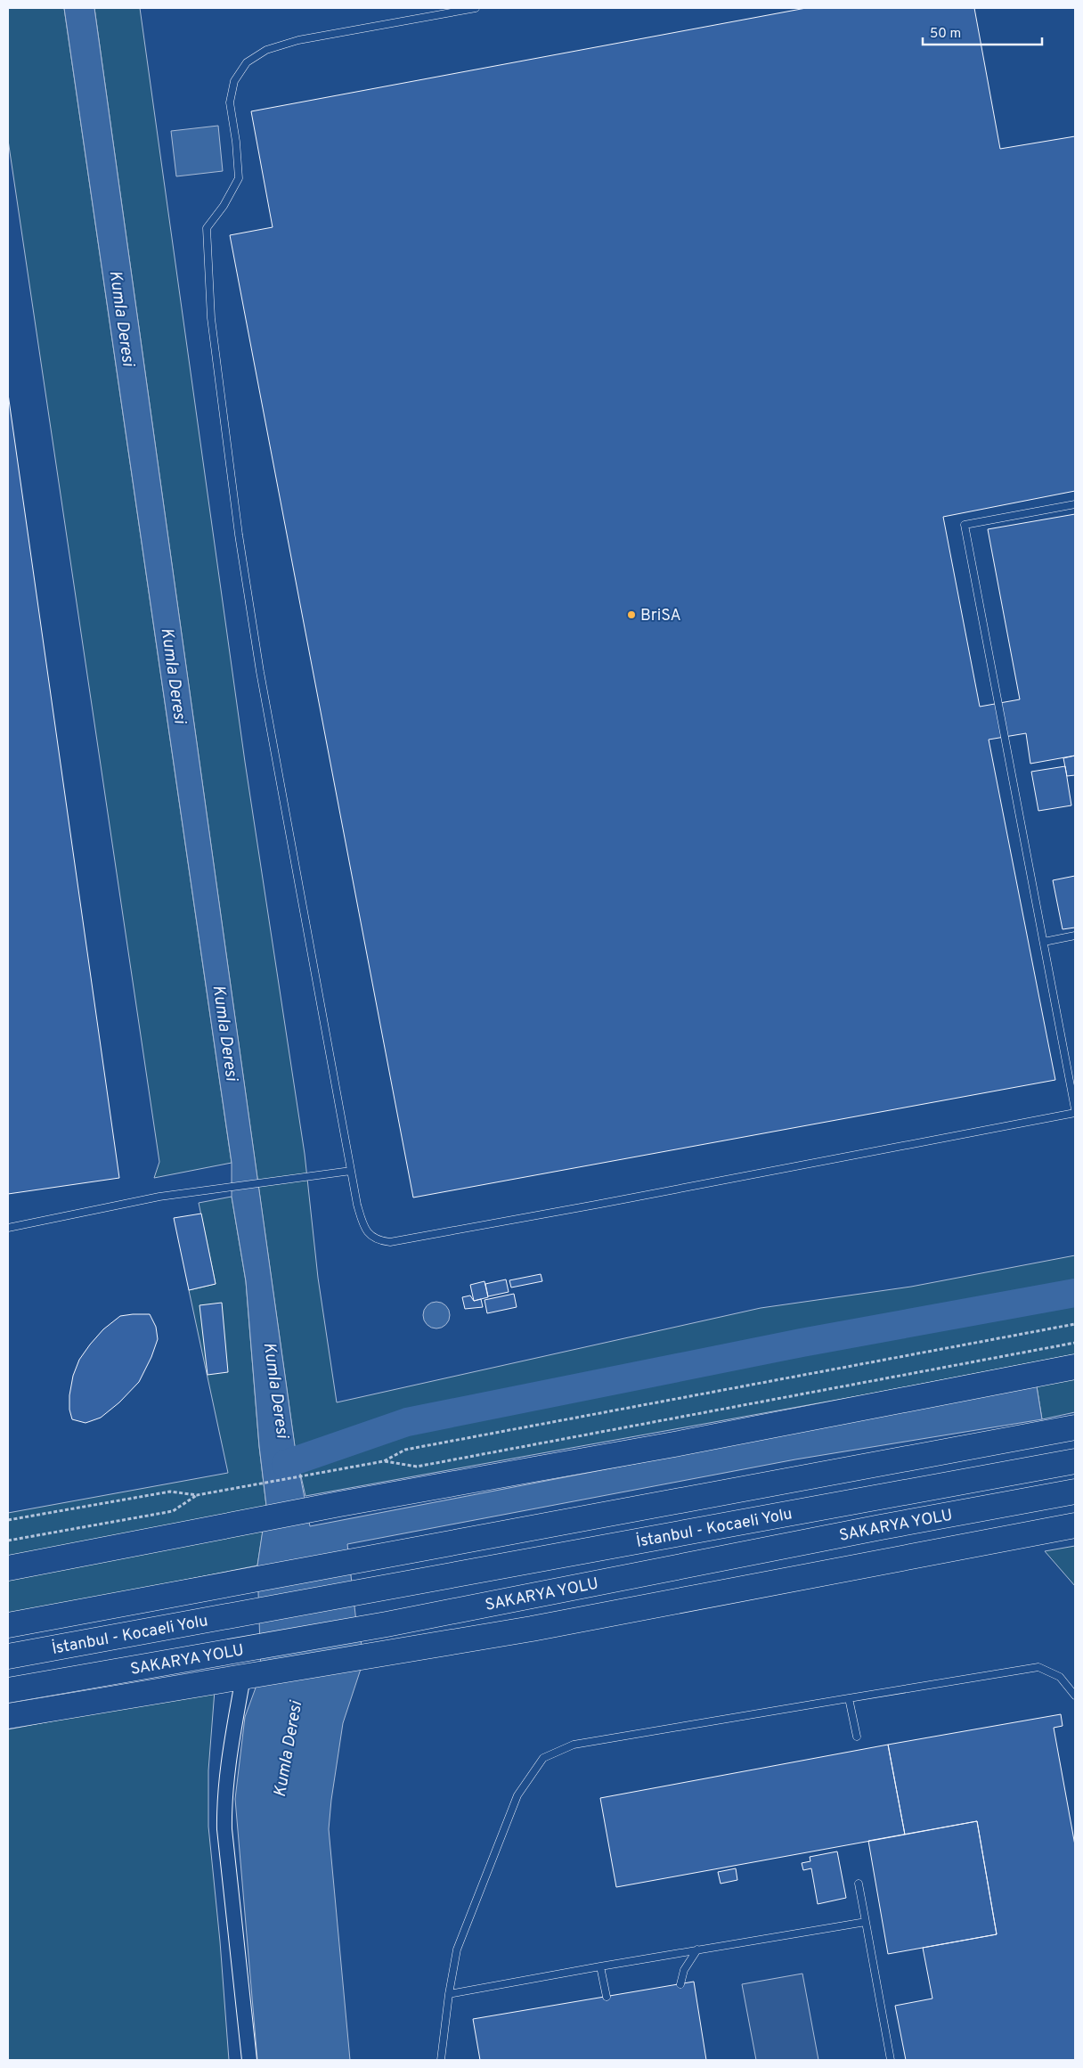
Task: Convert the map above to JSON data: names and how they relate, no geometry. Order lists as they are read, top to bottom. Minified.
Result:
{"streets":{"highway":["SAKARYA YOLU","İstanbul - Kocaeli Yolu"]},"water":["Kumla Deresi"],"places":["BriSA"],"scale_bar":"50 m"}
